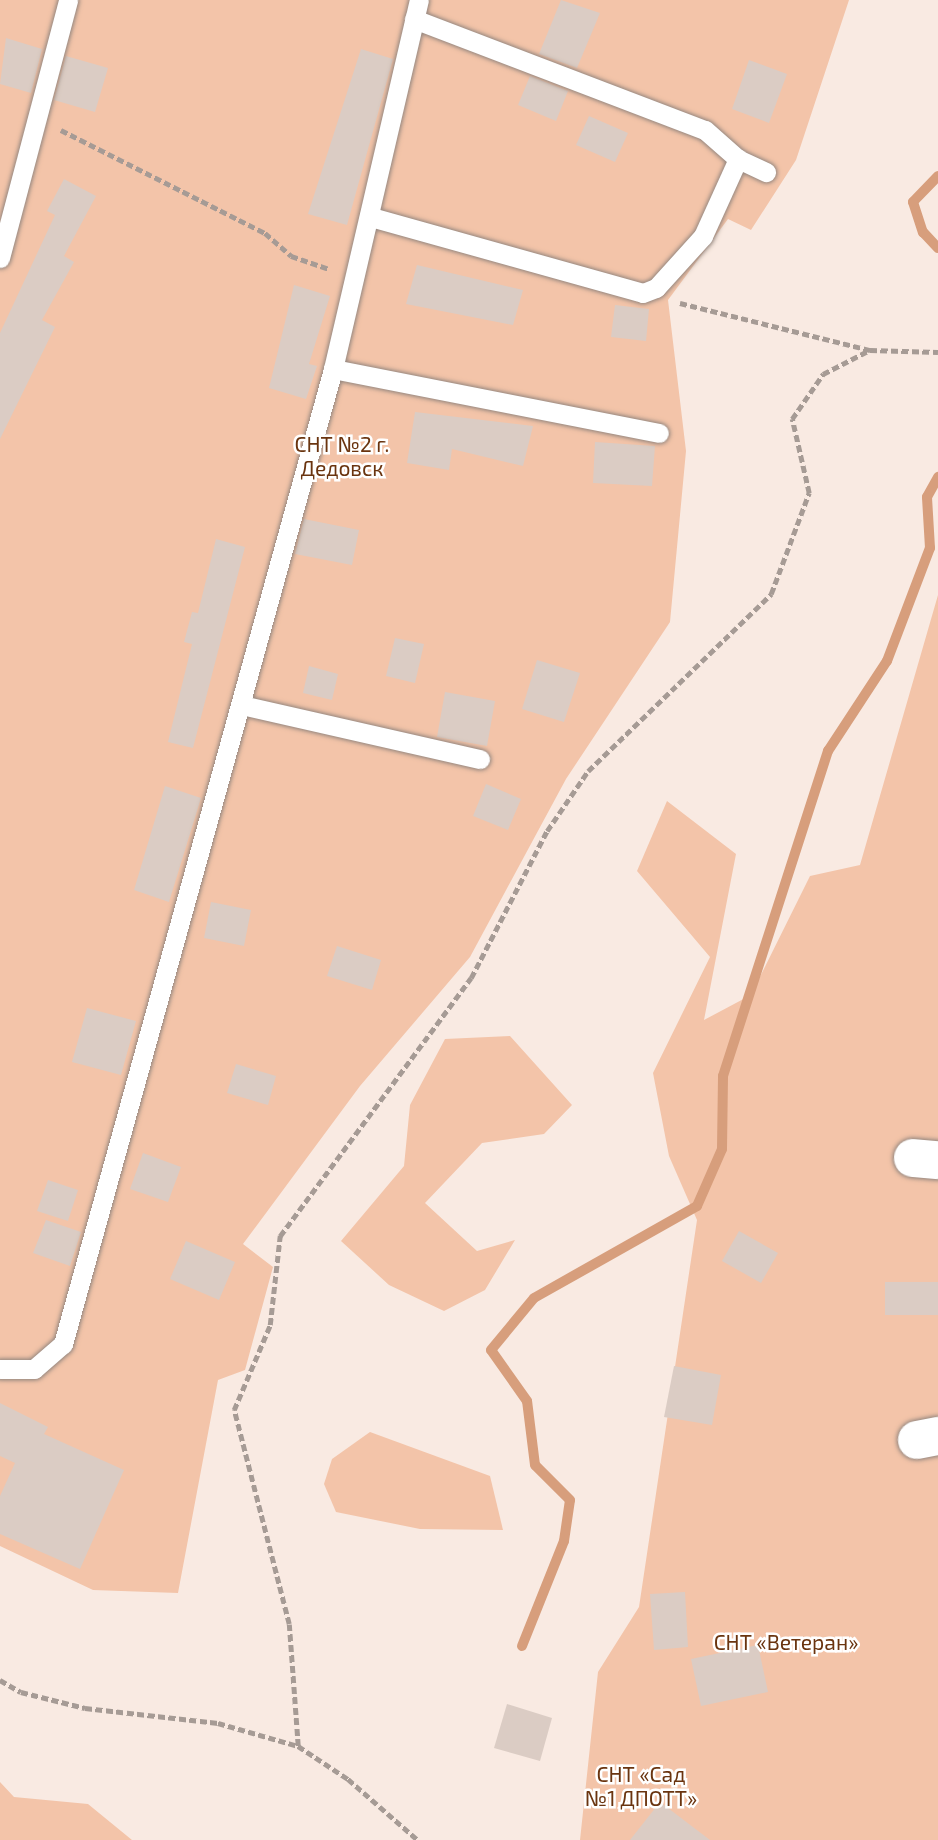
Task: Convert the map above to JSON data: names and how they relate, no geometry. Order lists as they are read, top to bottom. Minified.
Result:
{"parks":["СНТ №2 г. Дедовск","СНТ «Ветеран»","СНТ «Сад №1 ДПОТТ»"]}
